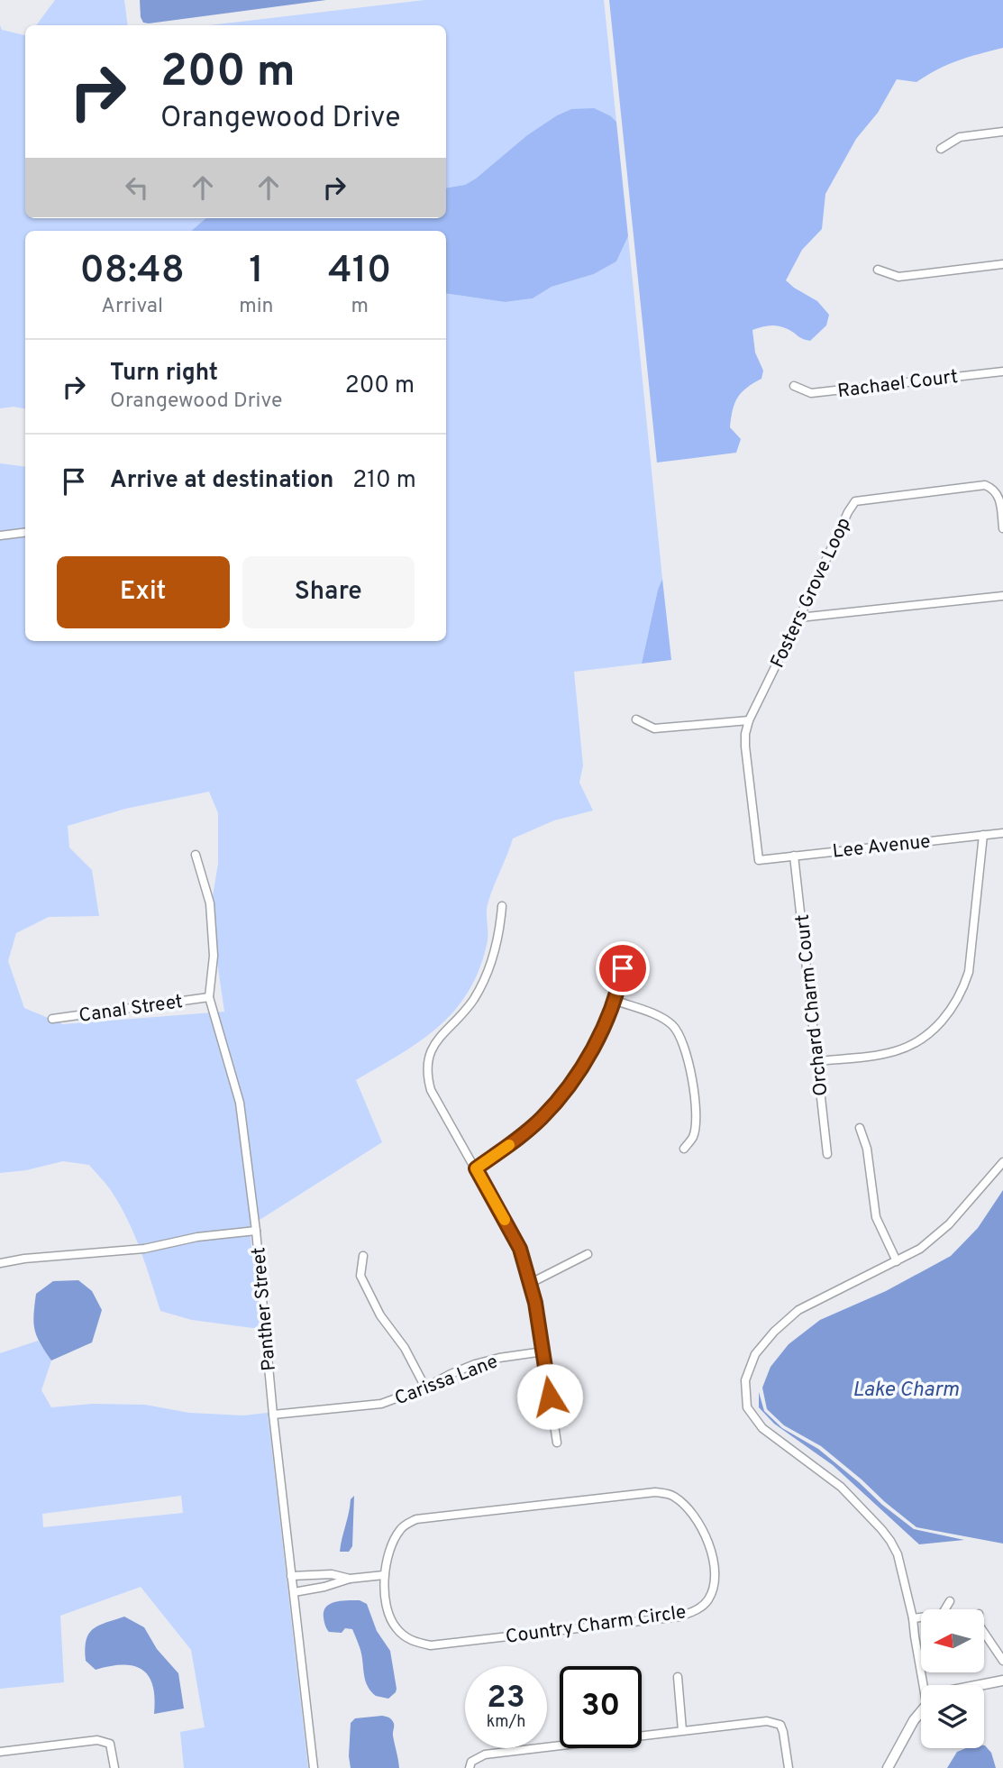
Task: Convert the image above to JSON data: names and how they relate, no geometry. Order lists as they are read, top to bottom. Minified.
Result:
{"streets":{"street":["Rachael Court","Fosters Grove Loop","Lee Avenue","Orchard Charm Court","Canal Street","Panther Street","Carissa Lane","Country Charm Circle"]},"crossings":[["Fosters Grove Loop","Lee Avenue"],["Lee Avenue","Orchard Charm Court"],["Canal Street","Panther Street"],["Panther Street","Carissa Lane"]],"water":["Lake Charm"],"north":"left","page":{"turn":["200 m","Orangewood Drive"],"eta":["08:48","Arrival","1","min","410","m"],"list":[{"name":"Turn right","note":"Orangewood Drive","value":"200 m"},{"name":"Arrive at destination","value":"210 m"}],"buttons":["Exit","Share"],"speed":"23 km/h","limit":"30"}}
